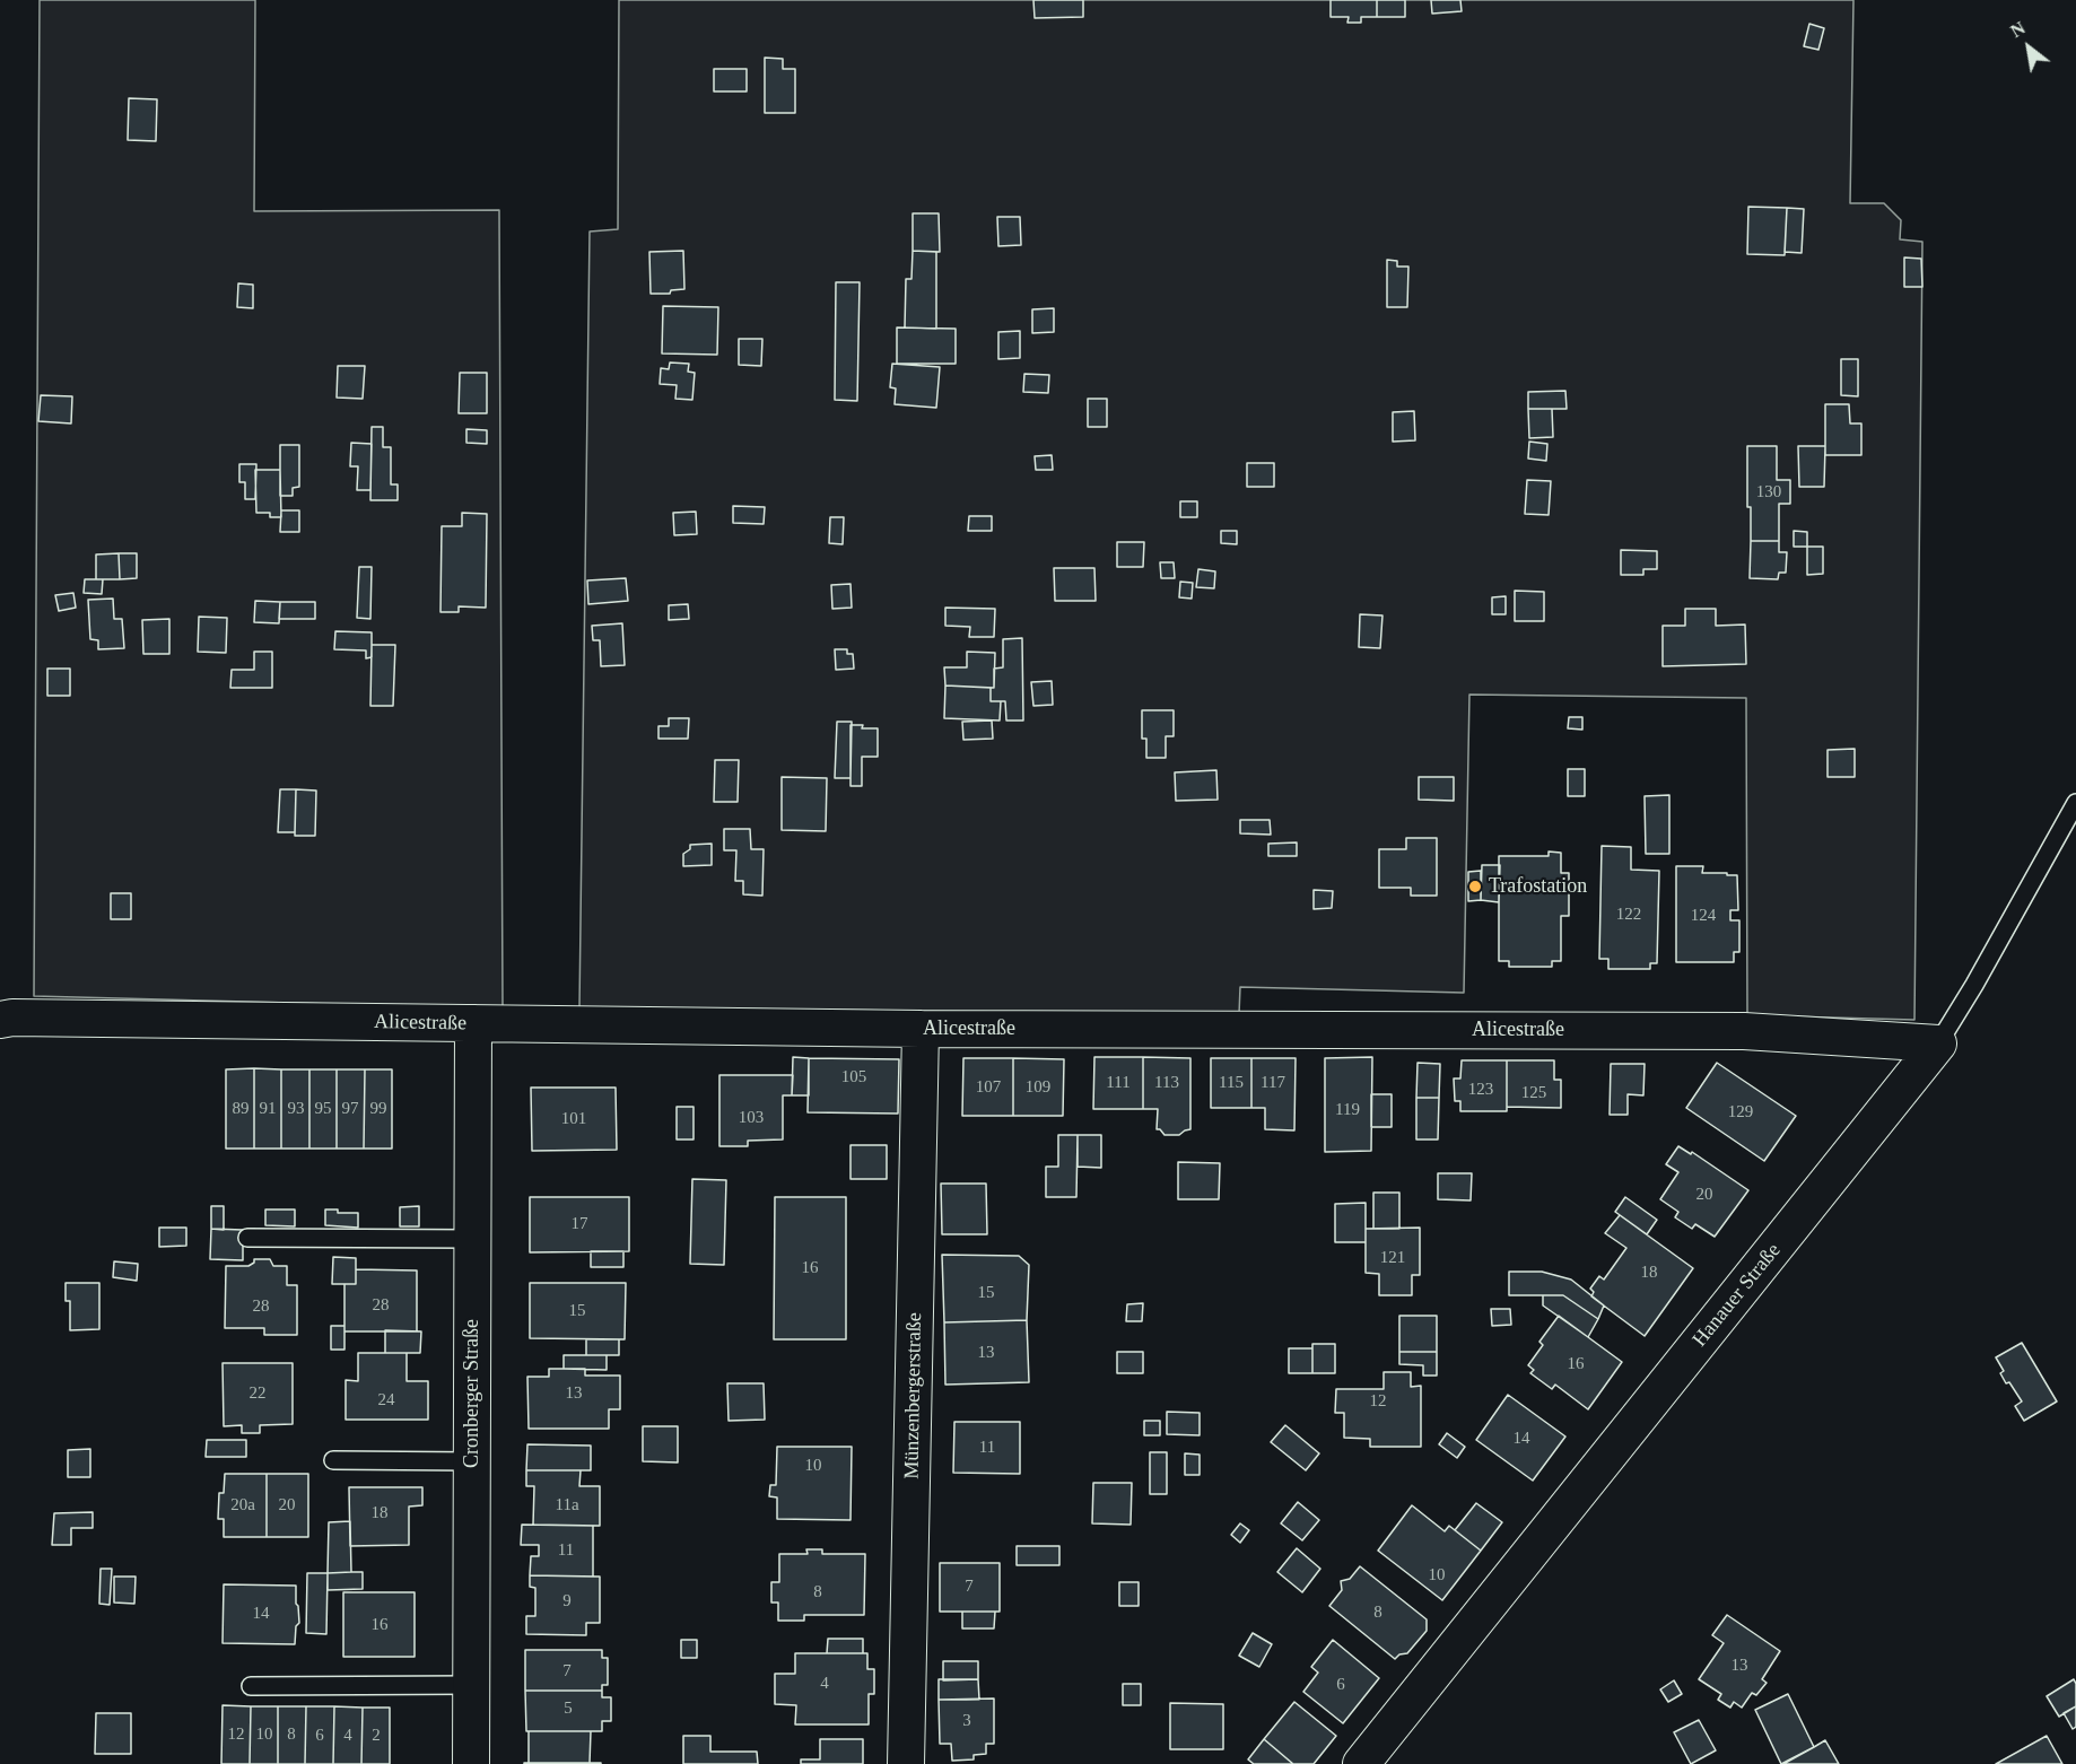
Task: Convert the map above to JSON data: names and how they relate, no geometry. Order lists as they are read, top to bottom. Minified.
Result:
{"streets":{"street":["Alicestraße","Hanauer Straße","Cronberger Straße","Münzenbergerstraße"]},"crossings":[["Alicestraße","Hanauer Straße"],["Alicestraße","Cronberger Straße"],["Alicestraße","Münzenbergerstraße"]],"places":["Trafostation"],"house_numbers":["130","122","124","105","111","113","115","117","107","109","123","125","89","91","93","95","97","99","119","129","103","101","20","17","121","16","18","15","28","28","15","13","16","22","13","24","12","14","11","10","20a","20","11a","18","11","10","7","8","9","8","14","16","13","7","4","6","5","3","12","10","8","6","4","2"],"north":"top left"}
